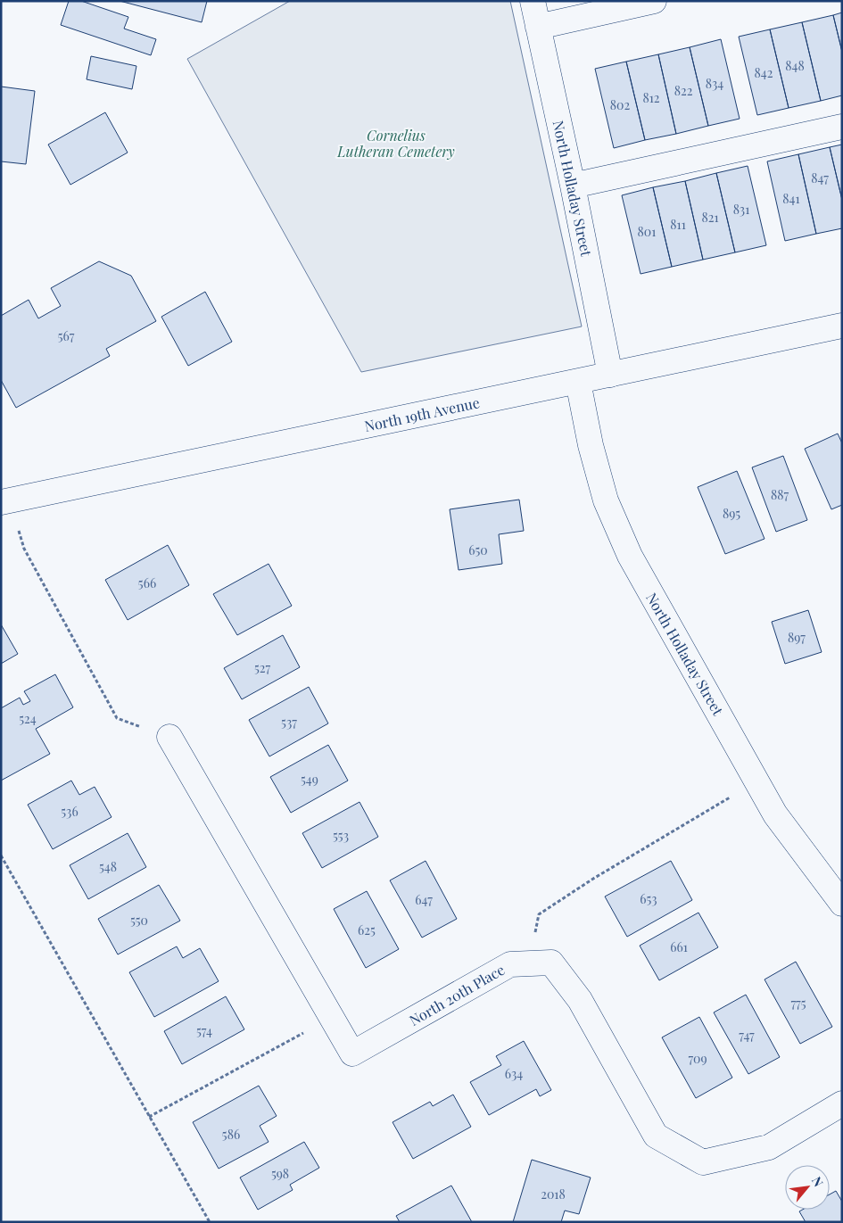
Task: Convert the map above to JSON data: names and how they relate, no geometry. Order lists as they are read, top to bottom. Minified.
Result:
{"streets":{"street":["North Holladay Street","North 19th Avenue","North 20th Place"]},"crossings":[["North Holladay Street","North 19th Avenue"]],"parks":["Cornelius Lutheran Cemetery"],"house_numbers":["848","842","834","822","812","802","847","841","831","821","811","801","567","887","895","650","566","897","527","524","537","549","536","553","548","653","647","550","625","661","775","574","747","709","634","586","598","2018"],"north":"top right"}
